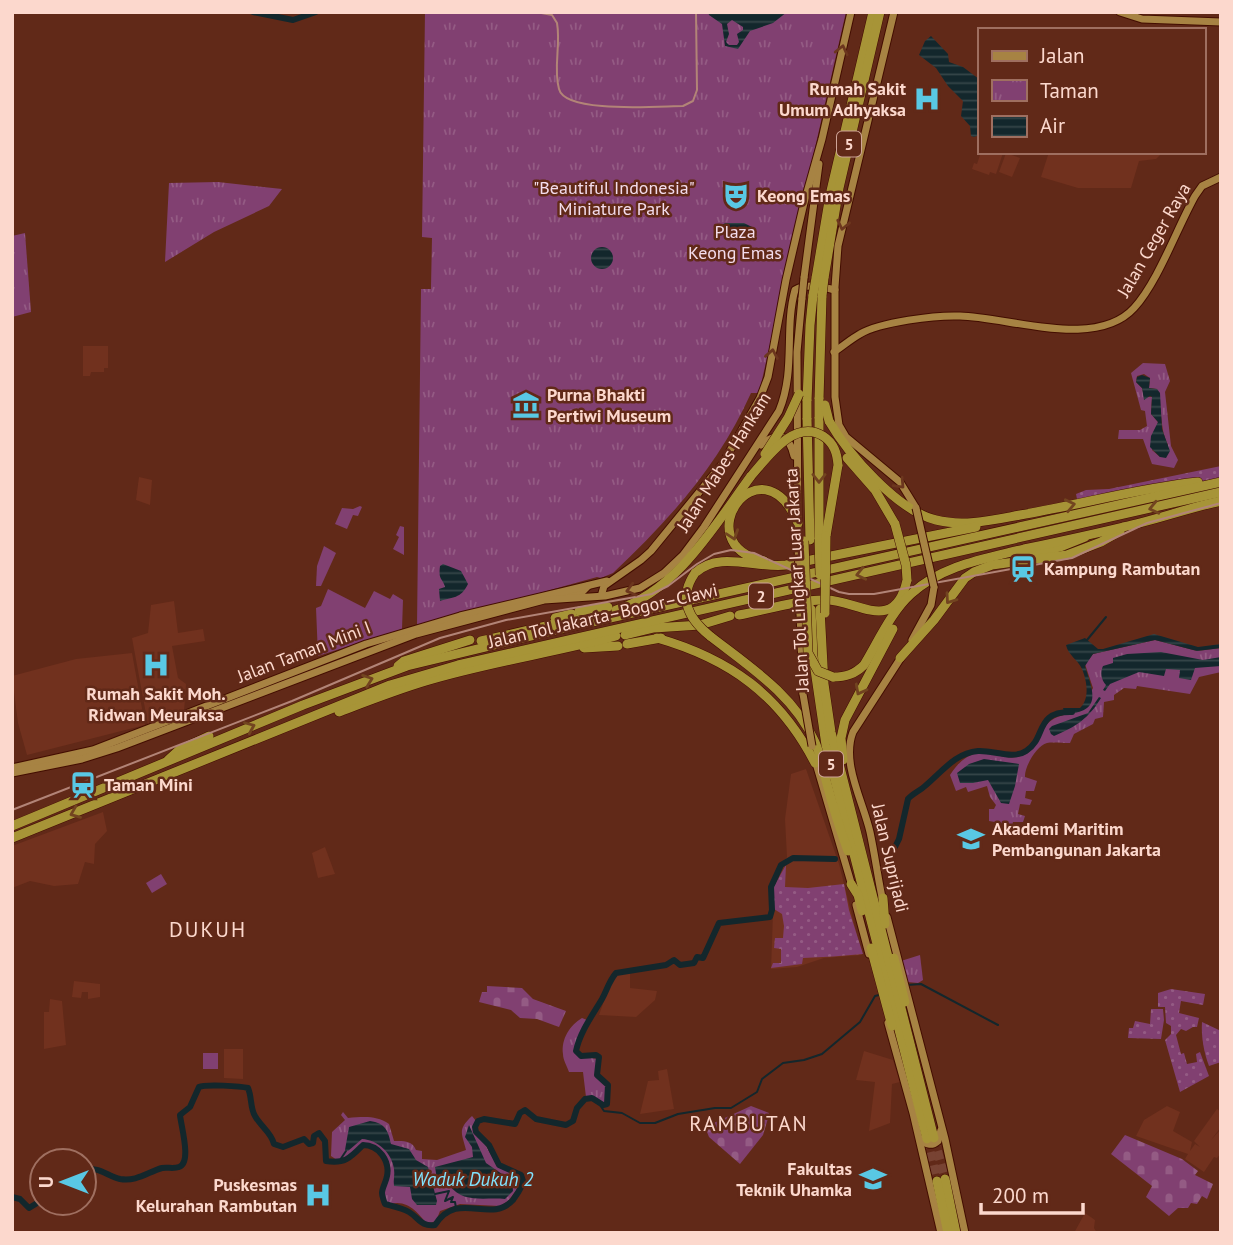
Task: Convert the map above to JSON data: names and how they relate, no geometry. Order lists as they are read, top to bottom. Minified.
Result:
{"streets":{"highway":["5","Jalan Tol Lingkar Luar Jakarta","2","Jalan Tol Jakarta–Bogor–Ciawi"],"main road":["Jalan Ceger Raya","Jalan Mabes Hankam","Jalan Taman Mini I","Jalan Suprijadi"]},"crossings":[["Jalan Mabes Hankam","Jalan Taman Mini I"]],"one_way":["Jalan Suprijadi"],"districts":["DUKUH","RAMBUTAN"],"water":["Waduk Dukuh 2"],"parks":["\"Beautiful Indonesia\" Miniature Park","Plaza Keong Emas"],"places":{"hospital":["Rumah Sakit Umum Adhyaksa","Rumah Sakit Moh. Ridwan Meuraksa","Puskesmas Kelurahan Rambutan"],"theatre":["Keong Emas"],"museum":["Purna Bhakti Pertiwi Museum"],"station":["Kampung Rambutan","Taman Mini"],"school or university":["Akademi Maritim Pembangunan Jakarta","Fakultas Teknik Uhamka"]},"legend":["Jalan","Taman","Air"],"scale_bar":"200 m","north":"left"}
